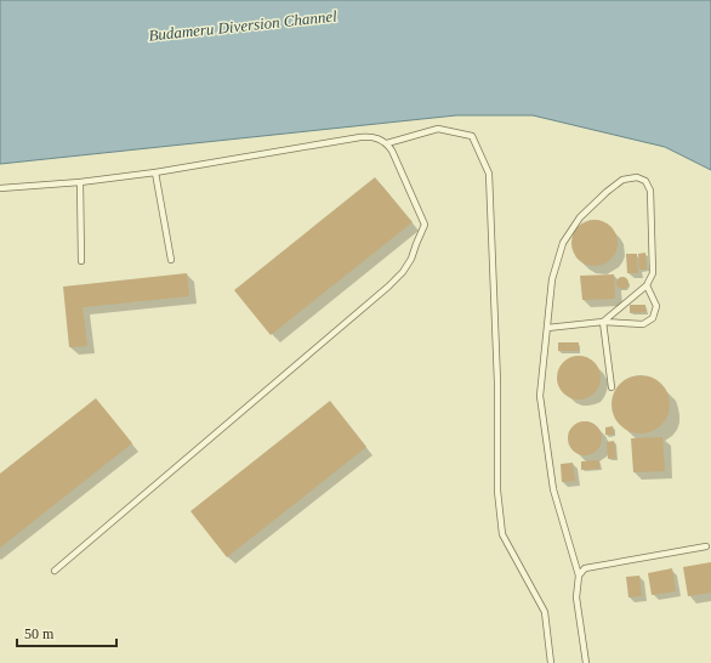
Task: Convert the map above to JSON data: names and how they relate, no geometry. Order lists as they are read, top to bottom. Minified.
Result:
{"water":["Budameru Diversion Channel"],"scale_bar":"50 m"}
